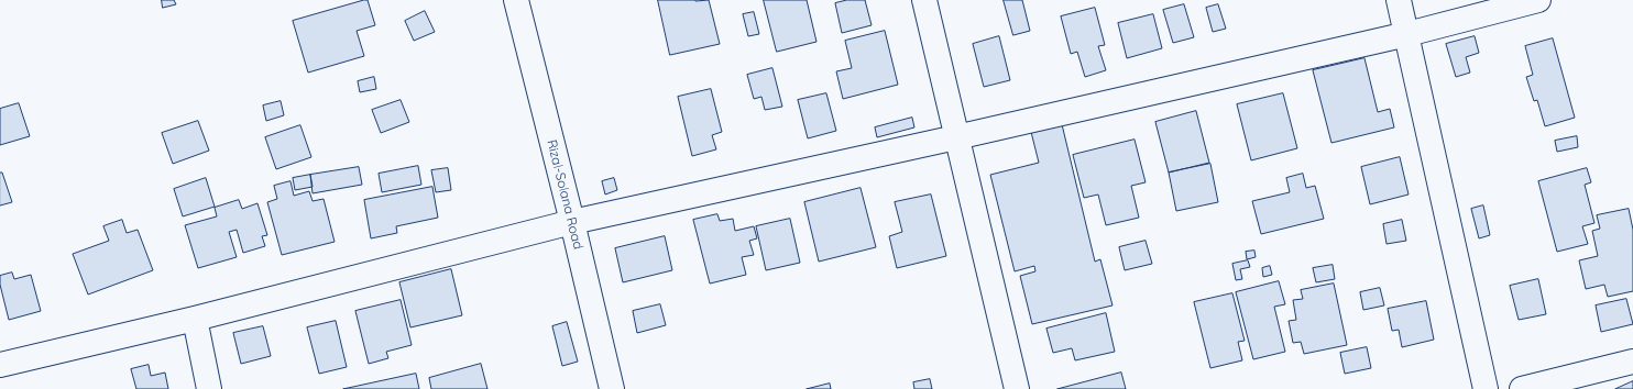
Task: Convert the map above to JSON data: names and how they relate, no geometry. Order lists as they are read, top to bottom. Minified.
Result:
{"streets":{"street":["Rizal-Solana Road"]}}
